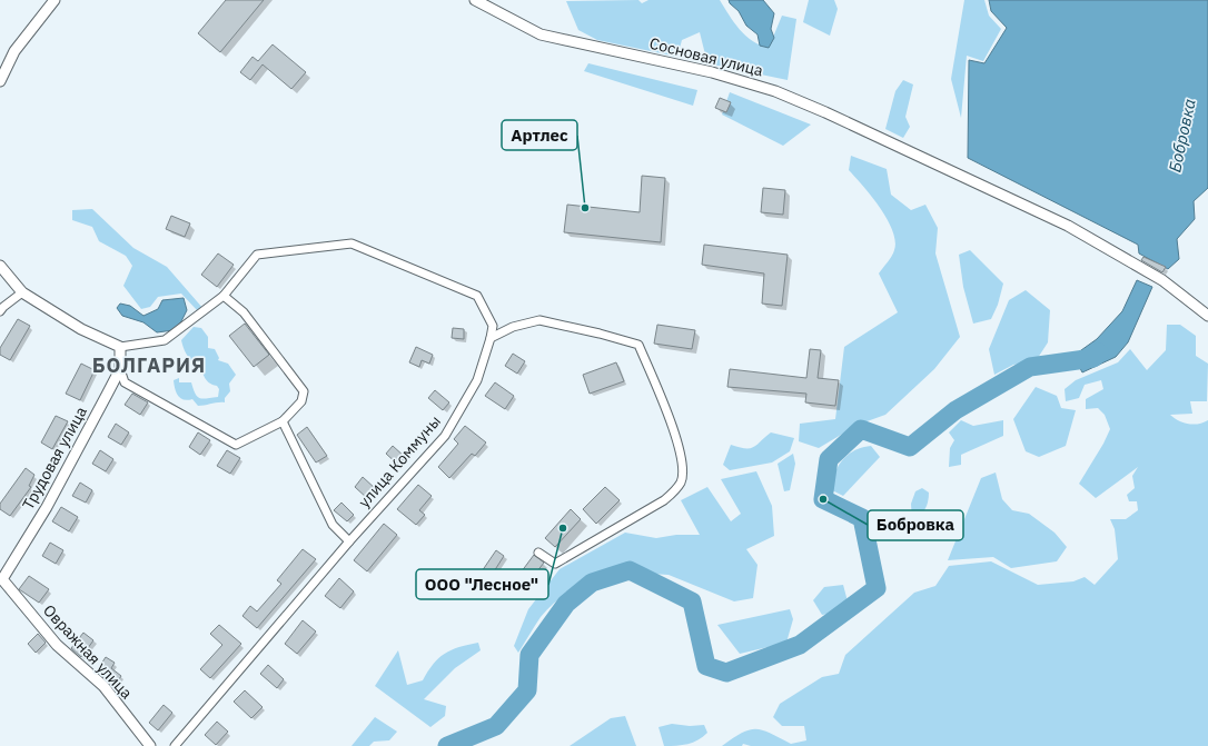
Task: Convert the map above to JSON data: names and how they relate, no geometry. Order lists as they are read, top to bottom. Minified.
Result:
{"streets":{"street":["Сосновая улица","Трудовая улица","улица Коммуны","Овражная улица"]},"crossings":[["Трудовая улица","Овражная улица"]],"districts":["БОЛГАРИЯ"],"water":["Бобровка"],"places":["Артлес","Бобровка","ООО \"Лесное\""]}
